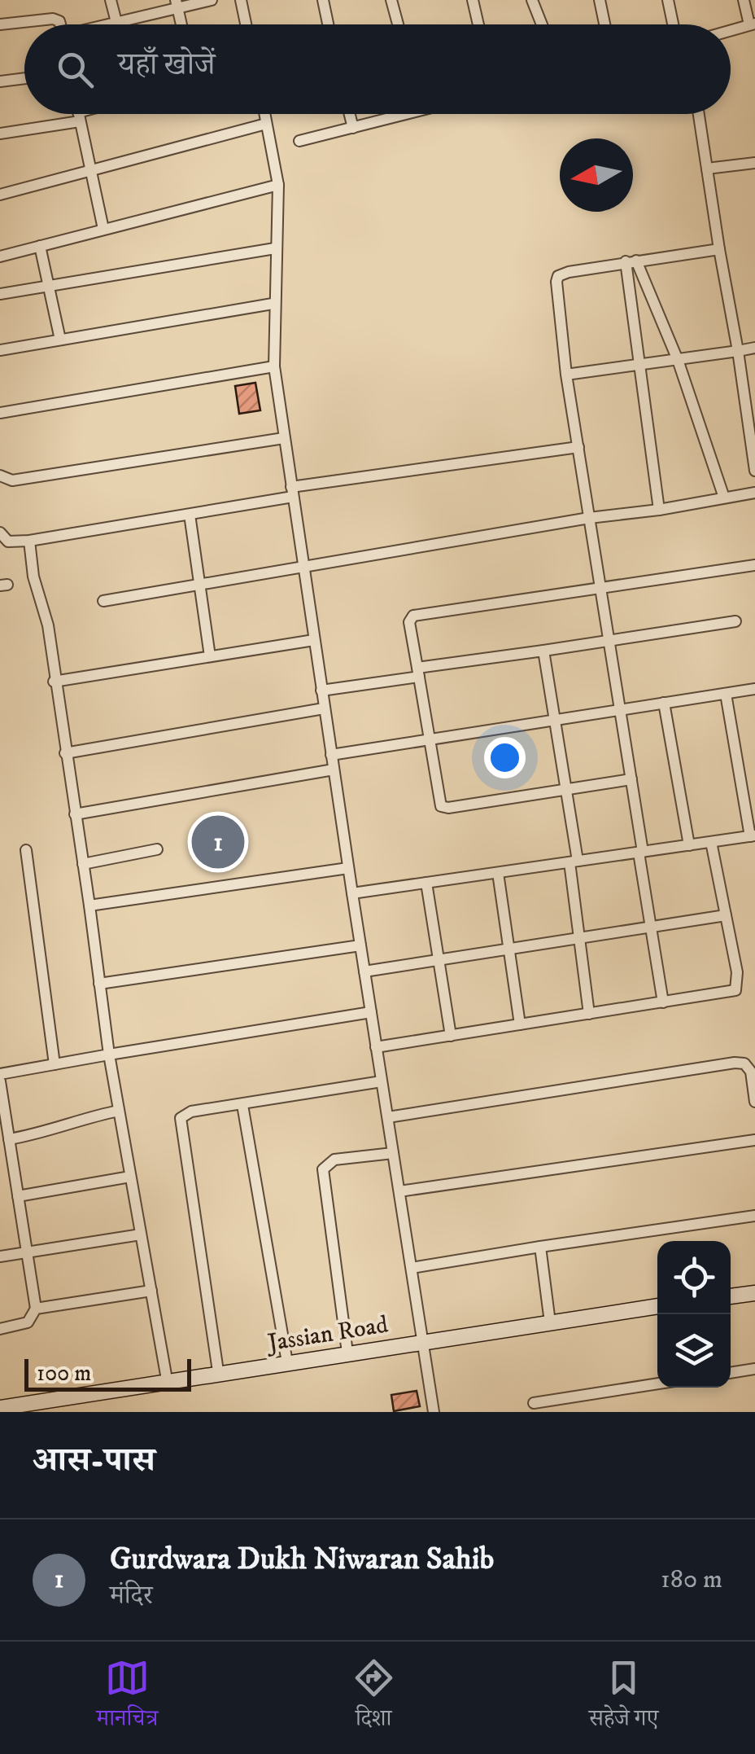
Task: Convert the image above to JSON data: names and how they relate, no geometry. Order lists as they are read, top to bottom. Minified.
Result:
{"streets":{"street":["Jassian Road"]},"scale_bar":"100 m","north":"left","page":{"search":"यहाँ खोजें","pins":"1","scale":"100 m","heading":"आस-पास","list":[{"mark":"1","name":"Gurdwara Dukh Niwaran Sahib","note":"मंदिर","value":"180 m"}],"nav":["मानचित्र","दिशा","सहेजे गए"]}}
